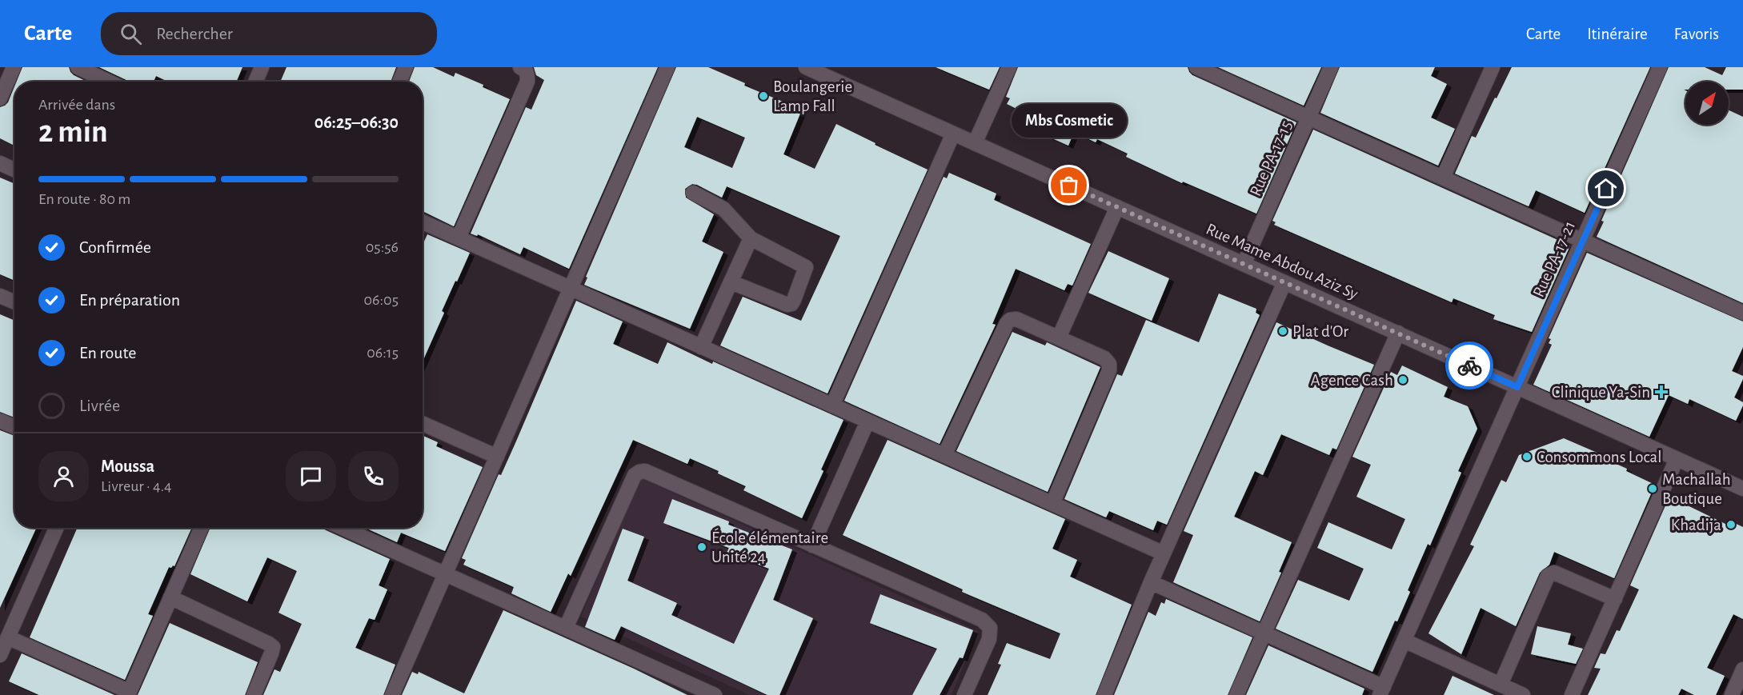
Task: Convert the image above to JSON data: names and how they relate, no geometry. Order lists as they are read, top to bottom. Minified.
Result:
{"streets":{"street":["Rue PA-17-15","Rue PA-17-21","Rue Mame Abdou Aziz Sy"]},"crossings":[["Rue PA-17-15","Rue Mame Abdou Aziz Sy"],["Rue PA-17-21","Rue Mame Abdou Aziz Sy"]],"places":{"other":["Boulangerie Lamp Fall","Mbs Cosmetic","Plat d'Or","Agence Cash","Consommons Local","Machallah Boutique","Khadija","École élémentaire Unité 24"],"health":["Clinique Ya-Sin"]},"north":"top right","page":{"header":"Carte","search":"Rechercher","nav":["Carte","Itinéraire","Favoris"],"heading":["2 min","Arrivée dans","06:25–06:30"],"panel":["Moussa","Livreur · 4.4"],"bubble":"Mbs Cosmetic","bar":"En route · 80 m","list":[["Confirmée","05:56"],["En préparation","06:05"],["En route","06:15"],"Livrée"]}}
